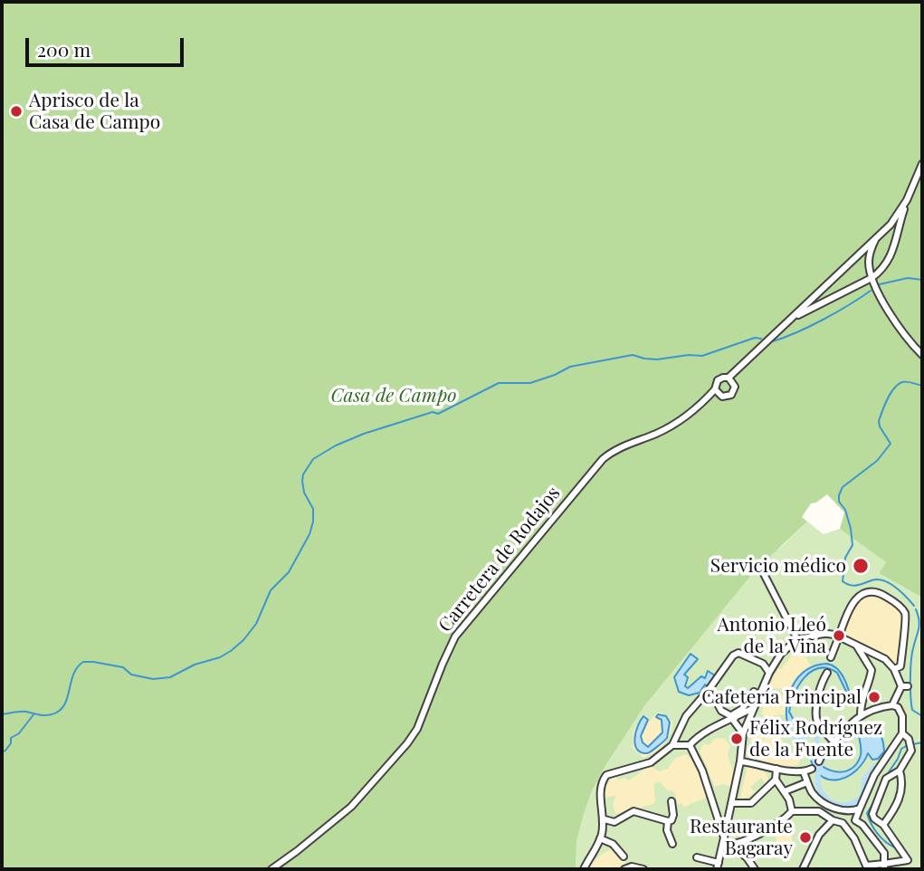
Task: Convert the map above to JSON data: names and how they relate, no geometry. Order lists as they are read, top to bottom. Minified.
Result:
{"streets":{"street":["Carretera de Rodajos"]},"parks":["Casa de Campo"],"places":["Aprisco de la Casa de Campo","Servicio médico","Antonio Lleó de la Viña","Cafetería Principal","Félix Rodríguez de la Fuente","Restaurante Bagaray"],"scale_bar":"200 m"}
